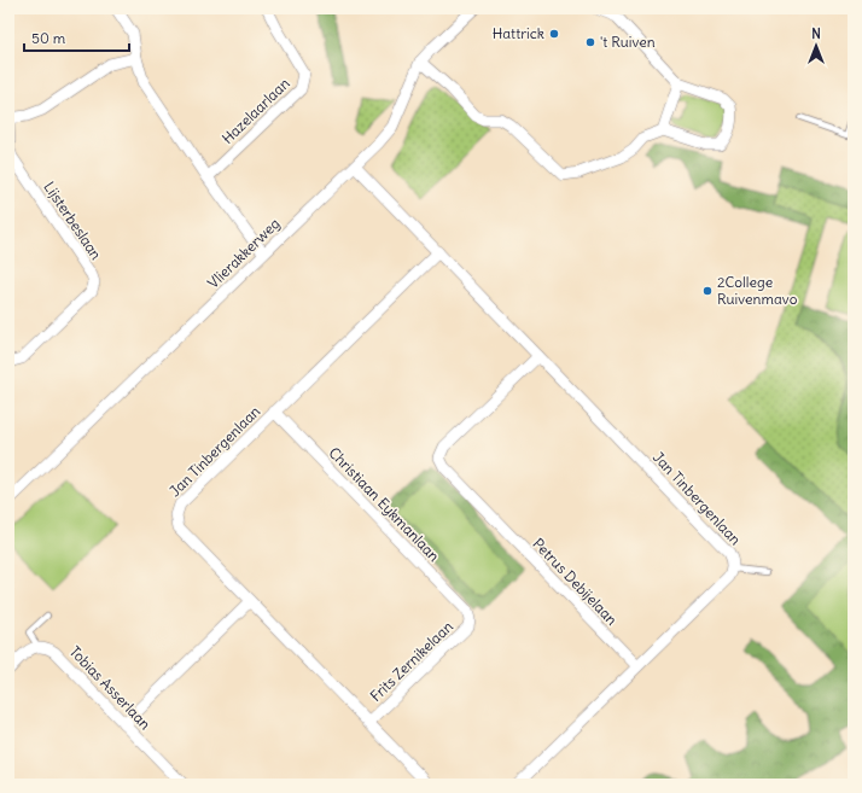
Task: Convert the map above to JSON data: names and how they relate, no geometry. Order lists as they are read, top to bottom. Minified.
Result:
{"streets":{"street":["Hazelaarlaan","Lijsterbeslaan","Vlierakkerweg","Jan Tinbergenlaan","Christiaan Eykmanlaan","Petrus Debijelaan","Frits Zernikelaan","Tobias Asserlaan"]},"crossings":[["Vlierakkerweg","Jan Tinbergenlaan"],["Jan Tinbergenlaan","Christiaan Eykmanlaan"],["Jan Tinbergenlaan","Petrus Debijelaan"],["Jan Tinbergenlaan","Frits Zernikelaan"],["Christiaan Eykmanlaan","Frits Zernikelaan"]],"places":["Hattrick","'t Ruiven","2College Ruivenmavo"],"scale_bar":"50 m","north":"top"}
